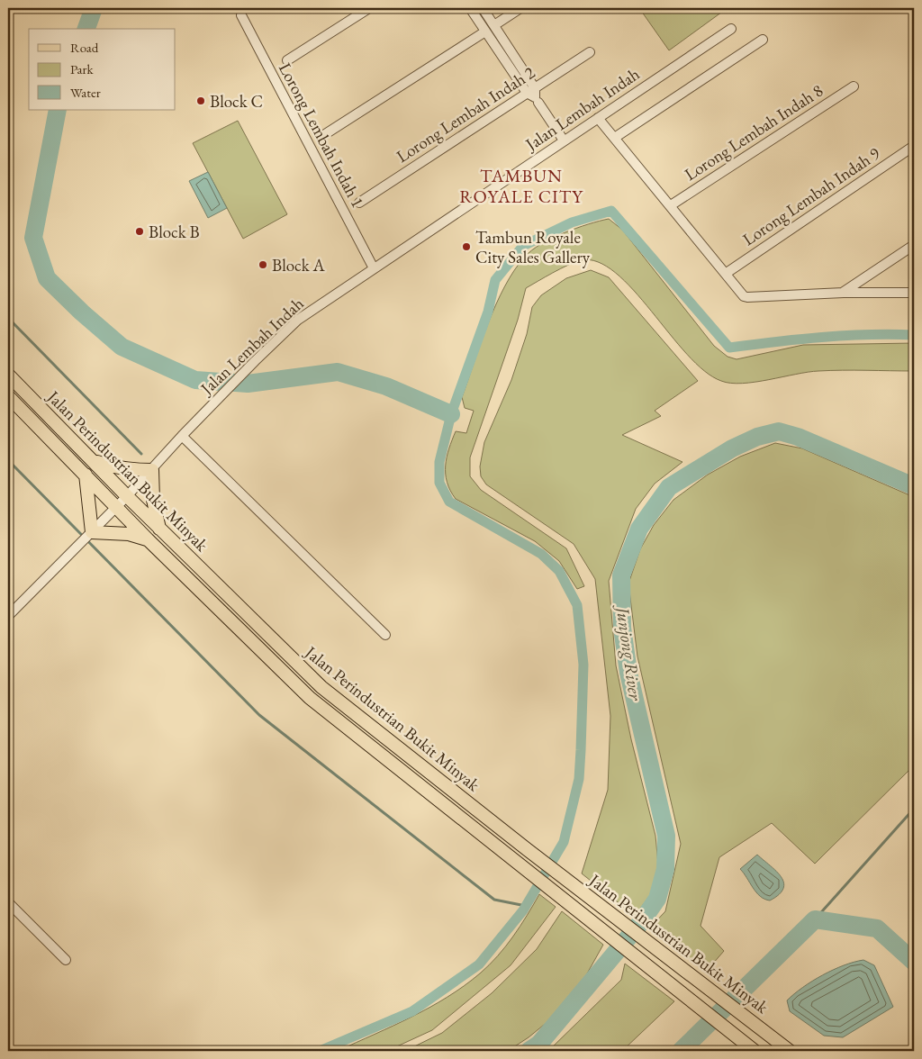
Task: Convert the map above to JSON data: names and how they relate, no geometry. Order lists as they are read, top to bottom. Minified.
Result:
{"streets":{"main road":["Jalan Perindustrian Bukit Minyak"],"street":["Jalan Lembah Indah","Lorong Lembah Indah 2","Lorong Lembah Indah 8","Lorong Lembah Indah 1","Lorong Lembah Indah 9"]},"crossings":[["Jalan Lembah Indah","Lorong Lembah Indah 1"],["Jalan Lembah Indah","Jalan Perindustrian Bukit Minyak"]],"districts":["TAMBUN ROYALE CITY"],"water":["Junjong River"],"places":["Block C","Block B","Tambun Royale City Sales Gallery","Block A"],"legend":["Road","Park","Water"]}
